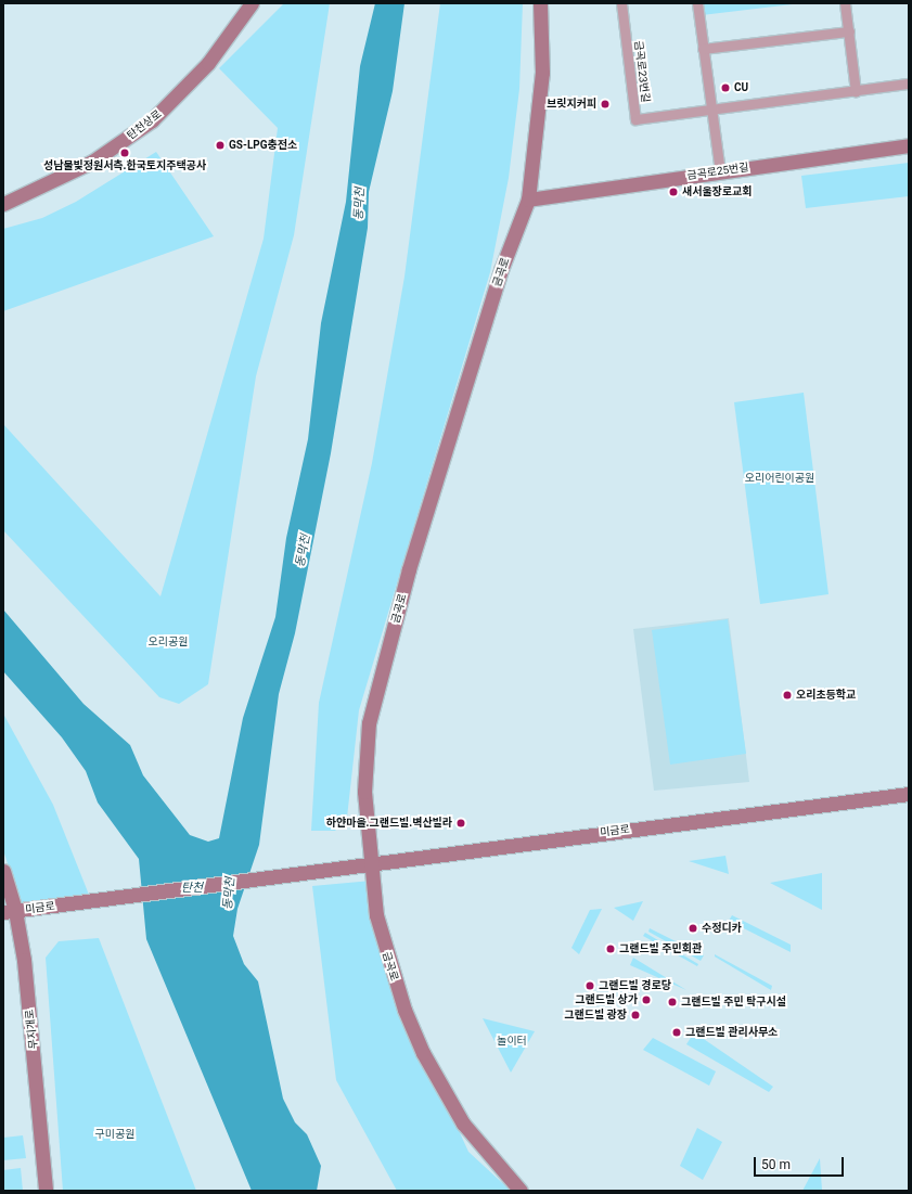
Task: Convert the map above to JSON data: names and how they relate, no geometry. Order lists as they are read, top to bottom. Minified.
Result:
{"streets":{"main road":["탄천상로","금곡로25번길","금곡로","미금로","무지개로"],"street":["금곡로23번길"]},"crossings":[["금곡로25번길","금곡로"],["금곡로","미금로"],["미금로","무지개로"]],"water":["동막천","탄천"],"parks":["오리어린이공원","오리공원","놀이터","구미공원"],"places":["CU","브릿지커피","GS-LPG충전소","성남물빛정원서측.한국토지주택공사","새서울장로교회","오리초등학교","하얀마을.그랜드빌.벽산빌라","수정디카","그랜드빌 주민회관","그랜드빌 경로당","그랜드빌 상가","그랜드빌 주민 탁구시설","그랜드빌 광장","그랜드빌 관리사무소"],"scale_bar":"50 m"}
